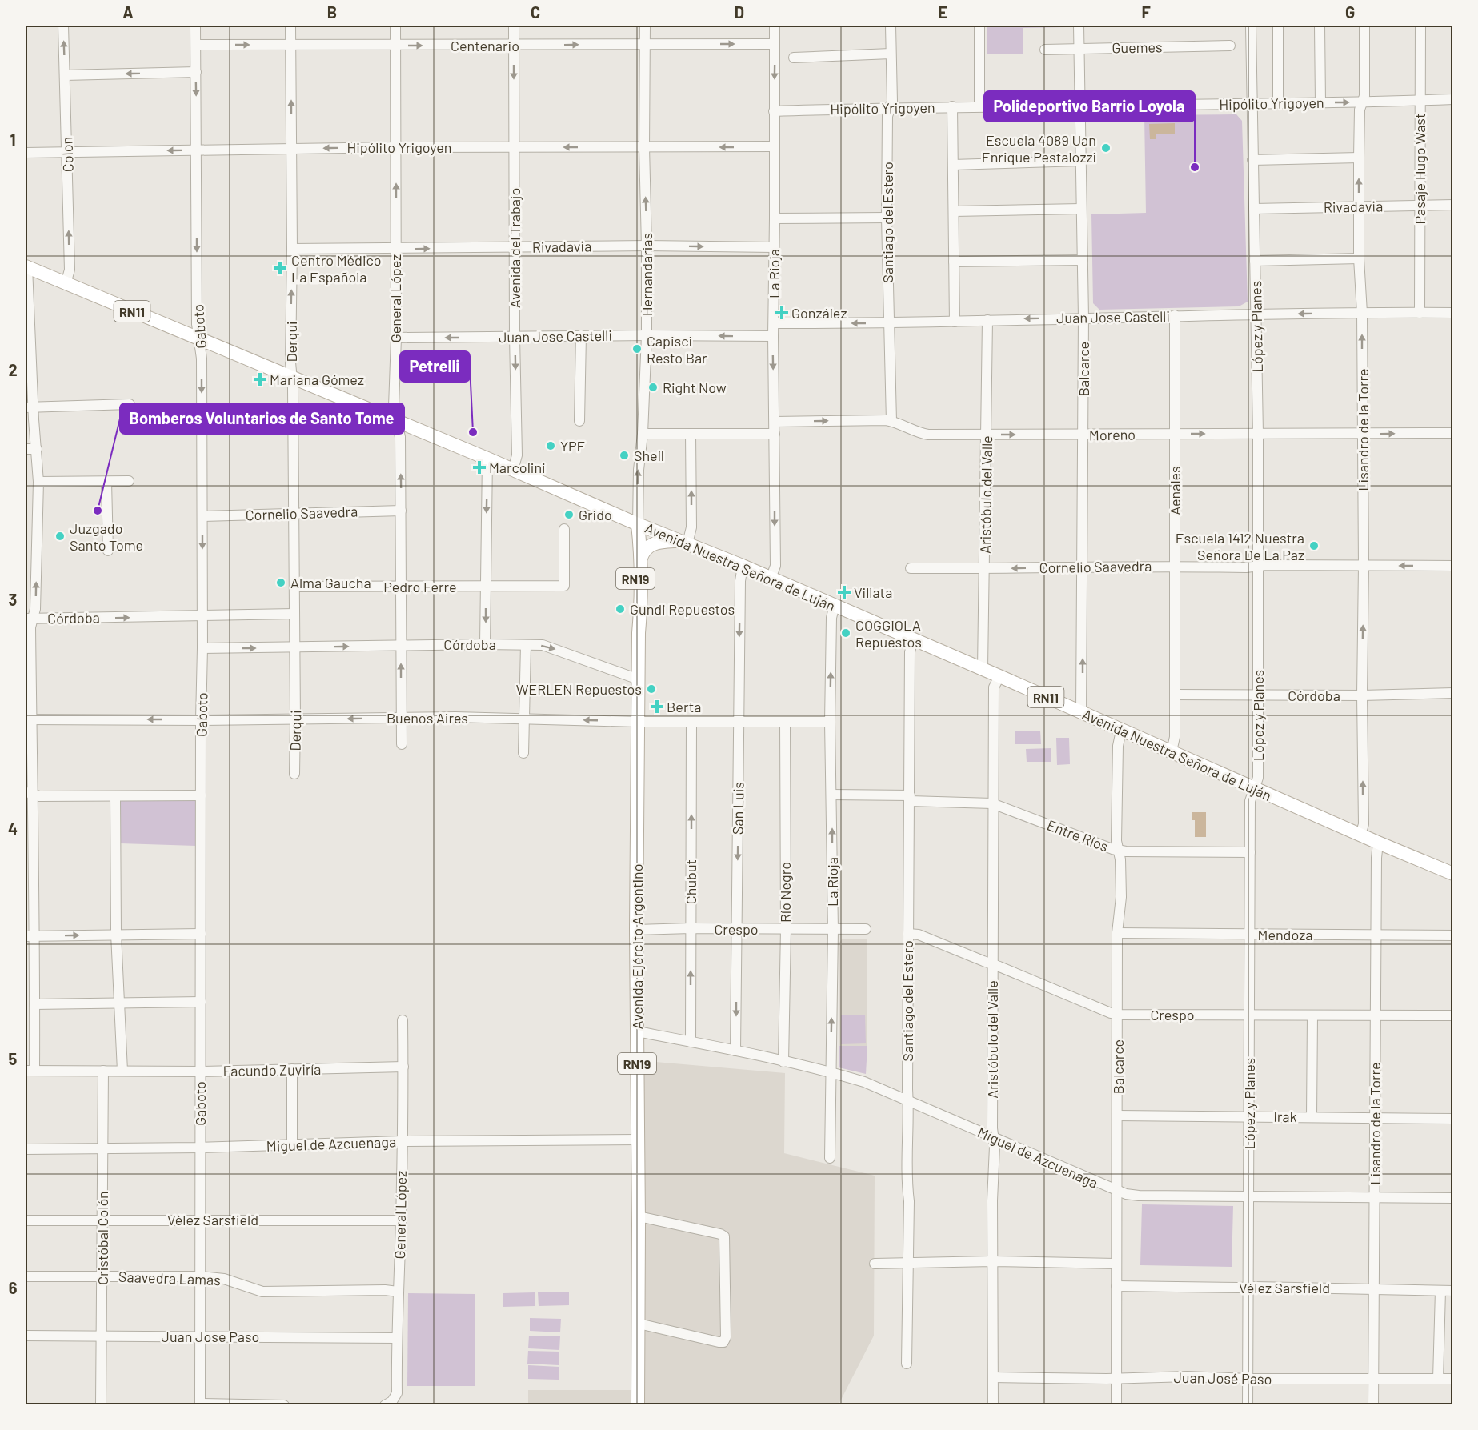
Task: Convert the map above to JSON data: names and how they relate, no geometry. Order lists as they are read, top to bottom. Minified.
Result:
{"streets":{"main road":["RN11","Avenida Nuestra Señora de Luján","RN19","Avenida Ejército Argentino"],"street":["Centenario","Guemes","Hipólito Yrigoyen","Colon","Pasaje Hugo Wast","Rivadavia","Santiago del Estero","Avenida del Trabajo","La Rioja","Hernandarias","General López","Juan Jose Castelli","Gaboto","López y Planes","Derqui","Balcarce","Lisandro de la Torre","Moreno","Aenales","Aristóbulo del Valle","Cornelio Saavedra","Pedro Ferre","Córdoba","Buenos Aires","San Luis","Entre Ríos","Chubut","Río Negro","Crespo","Mendoza","Facundo Zuviría","Irak","Miguel de Azcuenaga","Vélez Sarsfield","Cristóbal Colón","Saavedra Lamas","Juan Jose Paso","Juan José Paso"]},"crossings":[["Centenario","Avenida del Trabajo"],["Centenario","La Rioja"],["Centenario","Hernandarias"],["Centenario","General López"],["Centenario","Gaboto"],["Centenario","Derqui"],["Guemes","Balcarce"],["Hipólito Yrigoyen","Colon"],["Hipólito Yrigoyen","Pasaje Hugo Wast"],["Hipólito Yrigoyen","Santiago del Estero"],["Hipólito Yrigoyen","Avenida del Trabajo"],["Hipólito Yrigoyen","La Rioja"],["Hipólito Yrigoyen","Hernandarias"],["Hipólito Yrigoyen","General López"],["Hipólito Yrigoyen","Gaboto"],["Hipólito Yrigoyen","López y Planes"],["Hipólito Yrigoyen","Derqui"],["Hipólito Yrigoyen","Balcarce"],["Hipólito Yrigoyen","Lisandro de la Torre"],["Colon","Avenida Nuestra Señora de Luján"],["Pasaje Hugo Wast","Rivadavia"],["Pasaje Hugo Wast","Juan Jose Castelli"],["Rivadavia","Avenida del Trabajo"],["Rivadavia","La Rioja"],["Rivadavia","Hernandarias"],["Rivadavia","General López"],["Rivadavia","López y Planes"],["Rivadavia","Derqui"],["Rivadavia","Lisandro de la Torre"],["Santiago del Estero","Juan Jose Castelli"],["Santiago del Estero","Moreno"],["Santiago del Estero","Avenida Nuestra Señora de Luján"],["Santiago del Estero","Entre Ríos"],["Santiago del Estero","Crespo"],["Santiago del Estero","Miguel de Azcuenaga"],["Avenida del Trabajo","Juan Jose Castelli"],["Avenida del Trabajo","Avenida Nuestra Señora de Luján"],["La Rioja","Juan Jose Castelli"],["La Rioja","Moreno"],["La Rioja","Avenida Nuestra Señora de Luján"],["La Rioja","Buenos Aires"],["La Rioja","Entre Ríos"],["La Rioja","Crespo"],["La Rioja","Miguel de Azcuenaga"],["Hernandarias","Juan Jose Castelli"],["Hernandarias","Avenida Nuestra Señora de Luján"],["Hernandarias","Avenida Ejército Argentino"],["General López","Juan Jose Castelli"],["General López","Cornelio Saavedra"],["General López","Avenida Nuestra Señora de Luján"],["General López","Pedro Ferre"],["General López","Córdoba"],["General López","Buenos Aires"],["General López","Facundo Zuviría"],["General López","Miguel de Azcuenaga"],["General López","Vélez Sarsfield"],["General López","Saavedra Lamas"],["General López","Juan Jose Paso"],["Juan Jose Castelli","López y Planes"],["Juan Jose Castelli","Balcarce"],["Juan Jose Castelli","Lisandro de la Torre"],["Juan Jose Castelli","Aenales"],["Juan Jose Castelli","Aristóbulo del Valle"],["Gaboto","Cornelio Saavedra"],["Gaboto","Avenida Nuestra Señora de Luján"],["Gaboto","Córdoba"],["Gaboto","Buenos Aires"],["Gaboto","Facundo Zuviría"],["Gaboto","Miguel de Azcuenaga"],["Gaboto","Vélez Sarsfield"],["Gaboto","Saavedra Lamas"],["Gaboto","Juan Jose Paso"],["López y Planes","Moreno"],["López y Planes","Cornelio Saavedra"],["López y Planes","Avenida Nuestra Señora de Luján"],["López y Planes","Córdoba"],["López y Planes","Entre Ríos"],["López y Planes","Crespo"],["López y Planes","Mendoza"],["López y Planes","Irak"],["López y Planes","Miguel de Azcuenaga"],["López y Planes","Vélez Sarsfield"],["López y Planes","Juan José Paso"],["Derqui","Cornelio Saavedra"],["Derqui","Avenida Nuestra Señora de Luján"],["Derqui","Pedro Ferre"],["Derqui","Córdoba"],["Derqui","Buenos Aires"],["Balcarce","Moreno"],["Balcarce","Cornelio Saavedra"],["Balcarce","Avenida Nuestra Señora de Luján"],["Balcarce","Entre Ríos"],["Balcarce","Crespo"],["Balcarce","Mendoza"],["Balcarce","Irak"],["Balcarce","Miguel de Azcuenaga"],["Balcarce","Vélez Sarsfield"],["Balcarce","Juan José Paso"],["Lisandro de la Torre","Moreno"],["Lisandro de la Torre","Cornelio Saavedra"],["Lisandro de la Torre","Avenida Nuestra Señora de Luján"],["Lisandro de la Torre","Córdoba"],["Lisandro de la Torre","Crespo"],["Lisandro de la Torre","Mendoza"],["Lisandro de la Torre","Irak"],["Lisandro de la Torre","Miguel de Azcuenaga"],["Lisandro de la Torre","Vélez Sarsfield"],["Lisandro de la Torre","Juan José Paso"],["Moreno","Aenales"],["Moreno","Aristóbulo del Valle"],["Aenales","Cornelio Saavedra"],["Aenales","Avenida Nuestra Señora de Luján"],["Aenales","Córdoba"],["Aristóbulo del Valle","Cornelio Saavedra"],["Aristóbulo del Valle","Avenida Nuestra Señora de Luján"],["Aristóbulo del Valle","Entre Ríos"],["Aristóbulo del Valle","Crespo"],["Aristóbulo del Valle","Miguel de Azcuenaga"],["Aristóbulo del Valle","Juan José Paso"],["Avenida Nuestra Señora de Luján","San Luis"],["Avenida Nuestra Señora de Luján","Avenida Ejército Argentino"],["Córdoba","Avenida Ejército Argentino"],["Buenos Aires","San Luis"],["Buenos Aires","Chubut"],["Buenos Aires","Río Negro"],["Buenos Aires","Avenida Ejército Argentino"],["San Luis","Crespo"],["San Luis","Miguel de Azcuenaga"],["Chubut","Crespo"],["Chubut","Miguel de Azcuenaga"],["Río Negro","Crespo"],["Río Negro","Miguel de Azcuenaga"],["Crespo","Avenida Ejército Argentino"],["Avenida Ejército Argentino","Miguel de Azcuenaga"],["Facundo Zuviría","Cristóbal Colón"],["Miguel de Azcuenaga","Cristóbal Colón"],["Vélez Sarsfield","Cristóbal Colón"],["Cristóbal Colón","Saavedra Lamas"],["Cristóbal Colón","Juan Jose Paso"]],"one_way":["Centenario","Colon","Rivadavia","Gaboto","Moreno","Córdoba","San Luis","Chubut"],"places":{"other":["Escuela 4089 Uan Enrique Pestalozzi","Polideportivo Barrio Loyola","Capisci Resto Bar","Right Now","Petrelli","YPF","Shell","Bomberos Voluntarios de Santo Tome","Grido","Juzgado Santo Tome","Escuela 1412 Nuestra Señora De La Paz","Alma Gaucha","Gundi Repuestos","COGGIOLA Repuestos","WERLEN Repuestos"],"health":["Centro Médico La Española","González","Mariana Gómez","Marcolini","Villata","Berta"]},"grid":{"columns":["A","B","C","D","E","F","G"],"rows":["1","2","3","4","5","6"]}}
